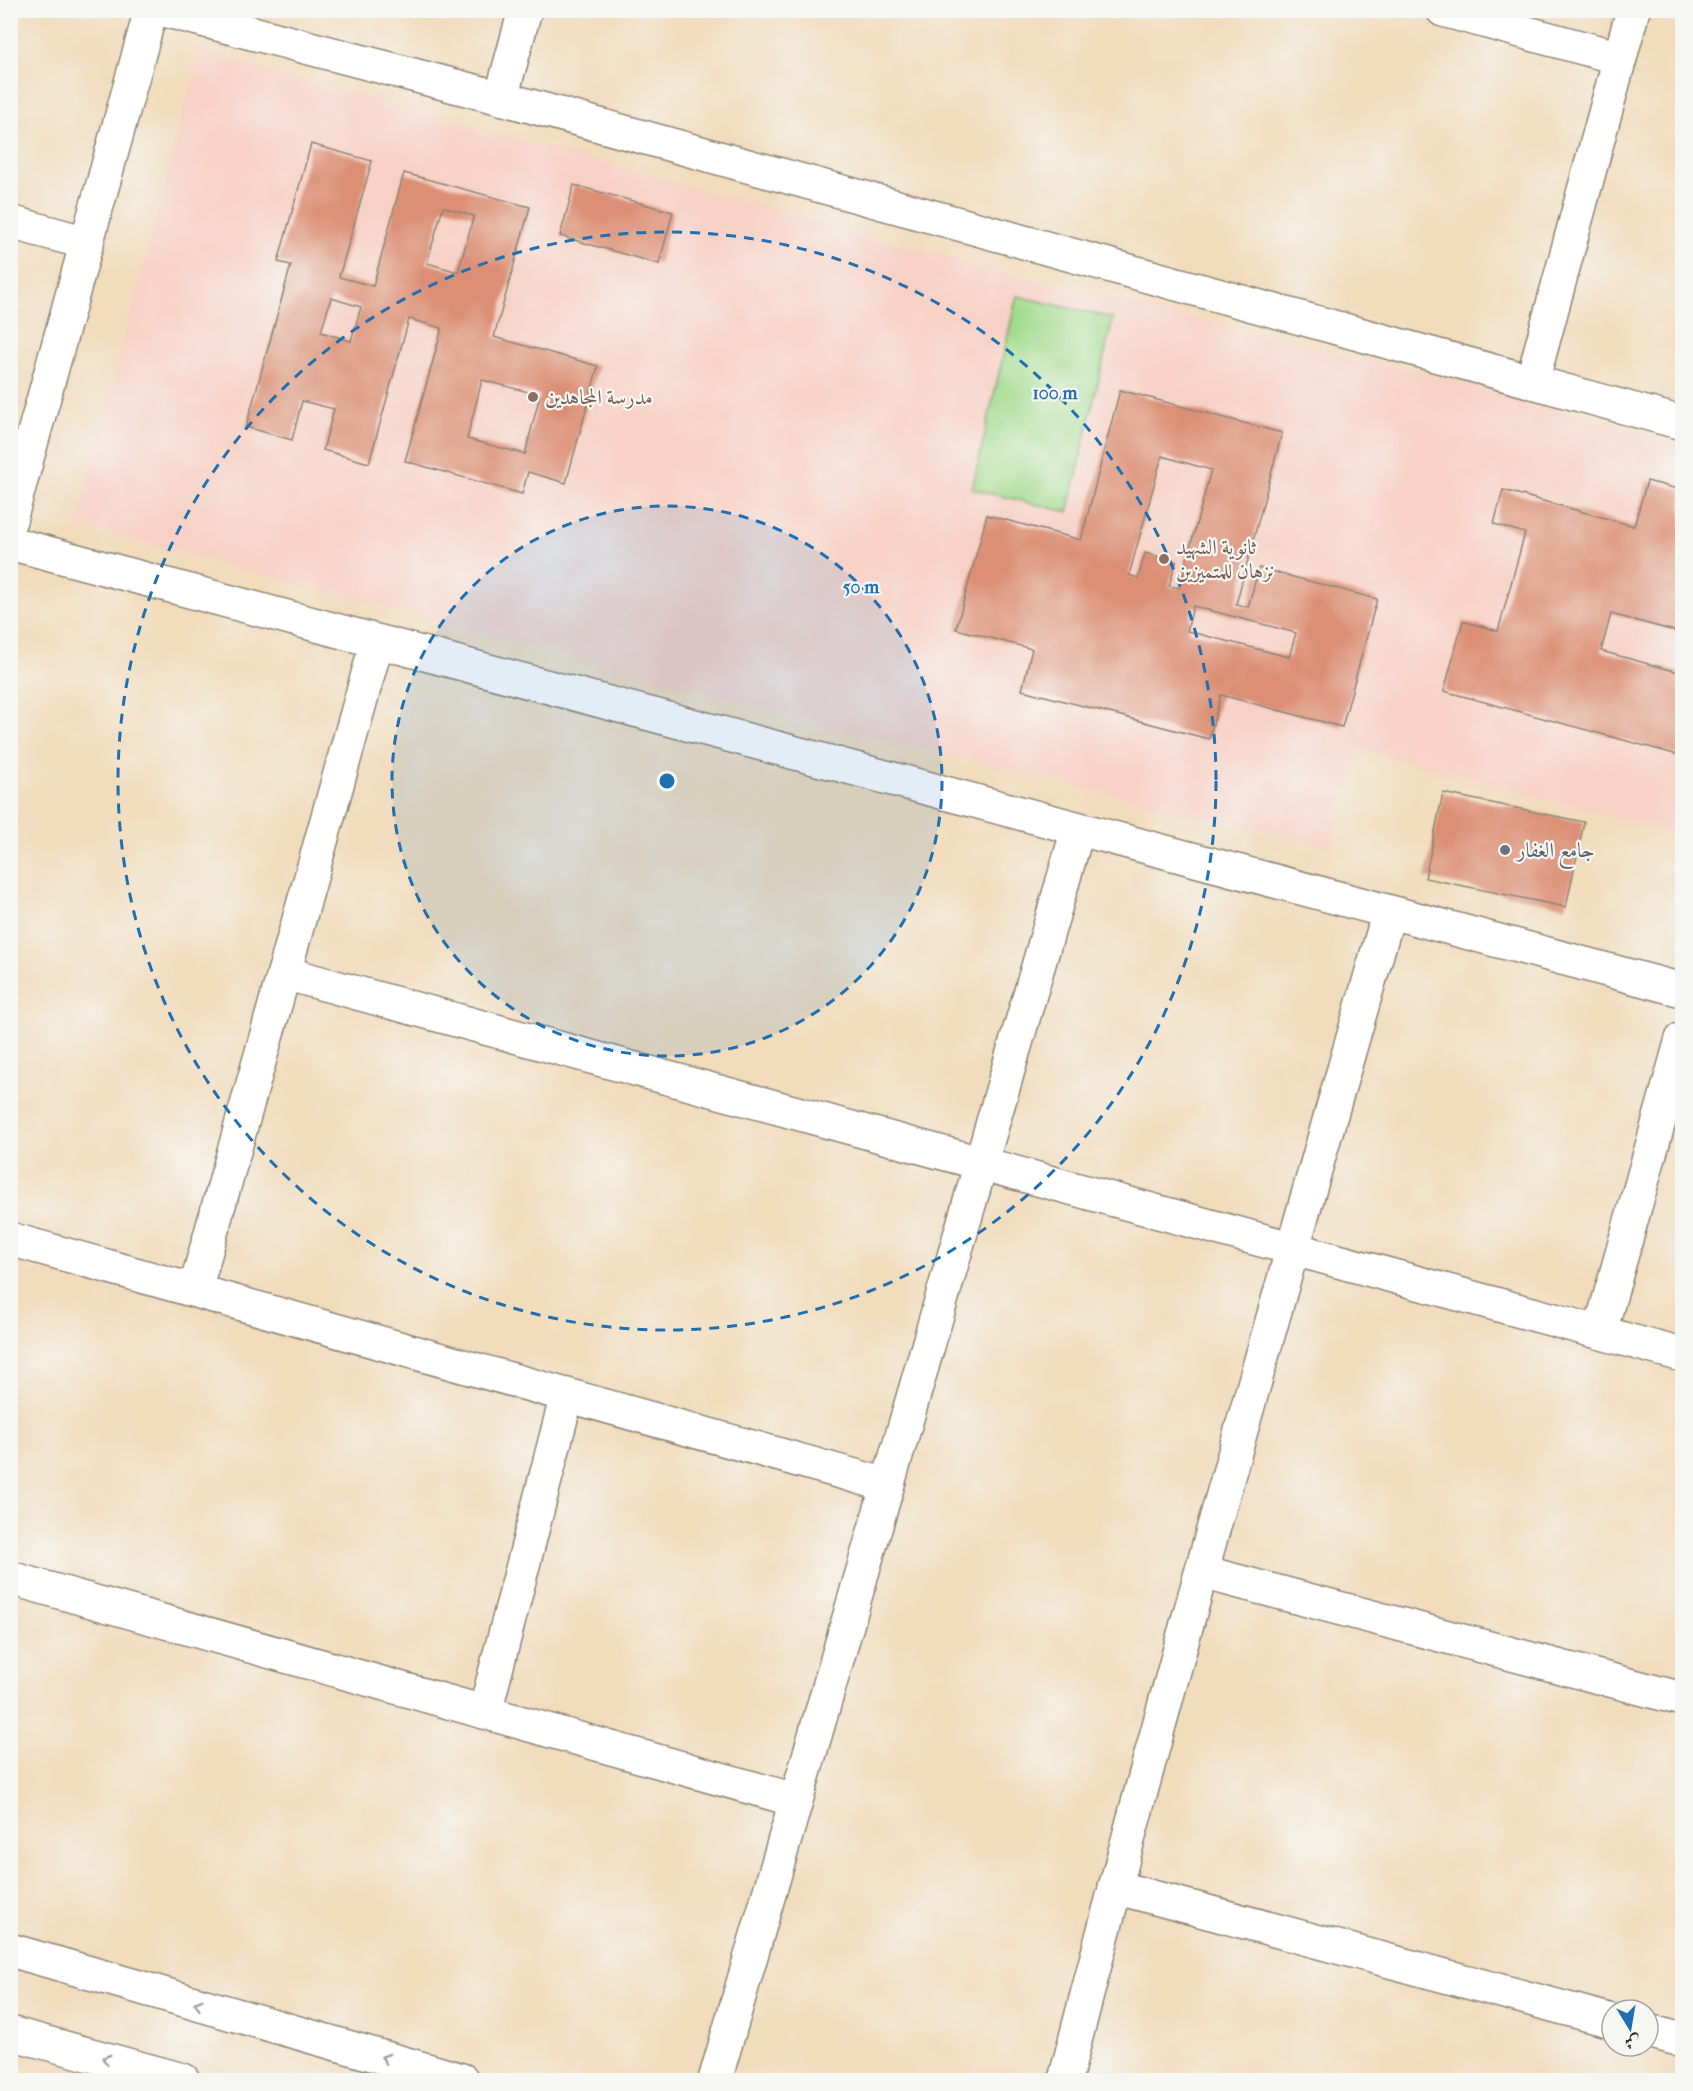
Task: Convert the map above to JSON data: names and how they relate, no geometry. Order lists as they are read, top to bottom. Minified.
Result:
{"places":["مدرسة المجاهدين","ثانوية الشهيد نزهان للمتميزين","جامع الغفار"],"north":"bottom","rings":["100 m","50 m"]}
